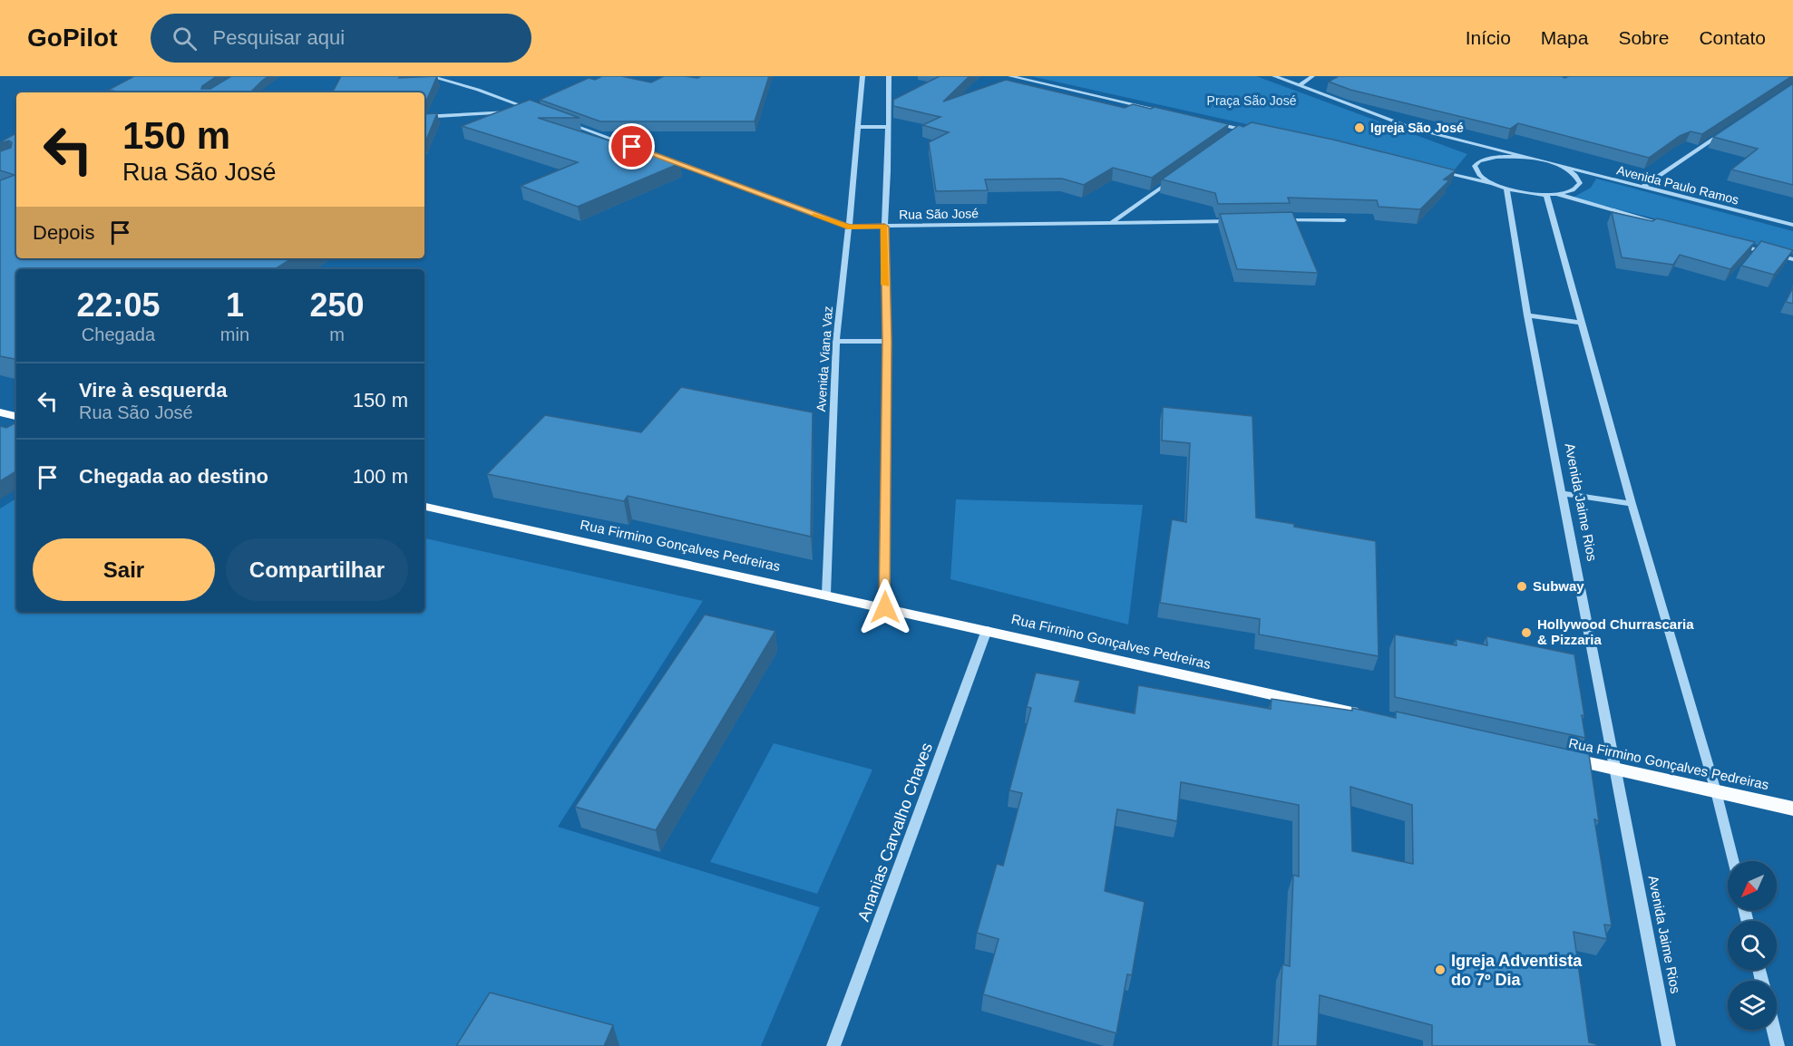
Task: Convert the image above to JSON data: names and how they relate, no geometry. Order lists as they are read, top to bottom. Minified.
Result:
{"streets":{"main road":["Rua Firmino Gonçalves Pedreiras"],"street":["Avenida Paulo Ramos","Rua São José","Avenida Viana Vaz","Avenida Jaime Rios","Ananias Carvalho Chaves"]},"crossings":[["Rua São José","Avenida Viana Vaz"],["Avenida Viana Vaz","Rua Firmino Gonçalves Pedreiras"],["Avenida Jaime Rios","Rua Firmino Gonçalves Pedreiras"],["Rua Firmino Gonçalves Pedreiras","Ananias Carvalho Chaves"]],"parks":["Praça São José"],"places":["Igreja São José","Subway","Hollywood Churrascaria & Pizzaria","Igreja Adventista do 7º Dia"],"north":"bottom left","page":{"header":"GoPilot","search":"Pesquisar aqui","nav":["Início","Mapa","Sobre","Contato"],"turn":["150 m","Rua São José"],"then":"Depois","eta":["22:05","Chegada","1","min","250","m"],"list":[{"name":"Vire à esquerda","note":"Rua São José","value":"150 m"},{"name":"Chegada ao destino","value":"100 m"}],"buttons":["Sair","Compartilhar"]}}
